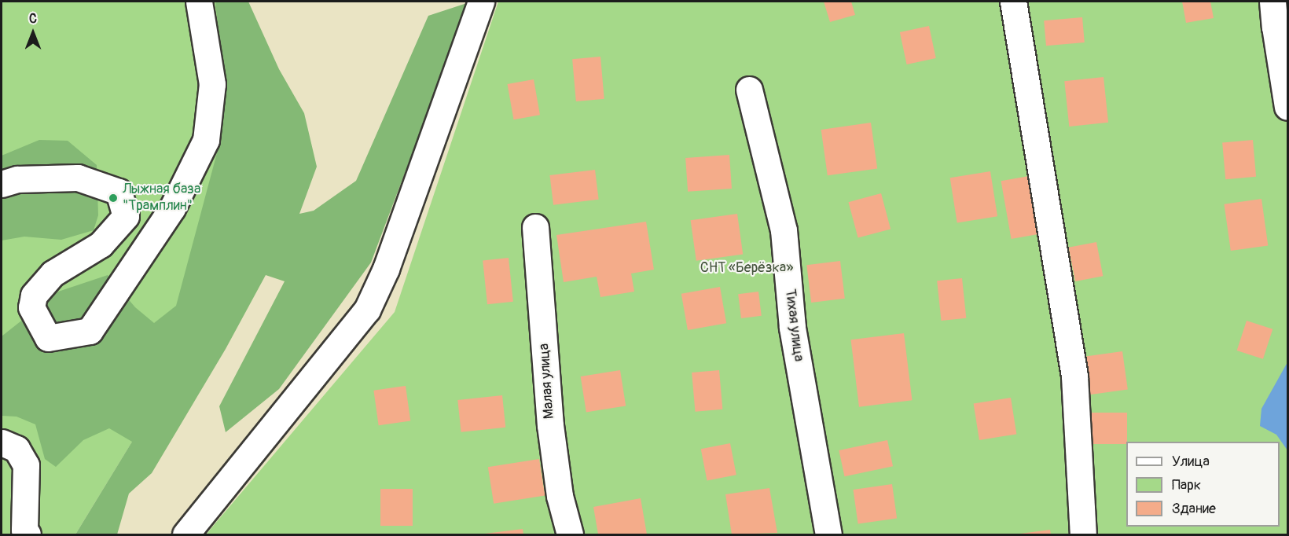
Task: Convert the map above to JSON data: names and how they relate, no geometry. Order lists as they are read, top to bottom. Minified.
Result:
{"streets":{"street":["Тихая улица","Малая улица"]},"parks":["СНТ «Берёзка»"],"places":["Лыжная база \"Трамплин\""],"legend":["Улица","Парк","Здание"],"north":"top"}
